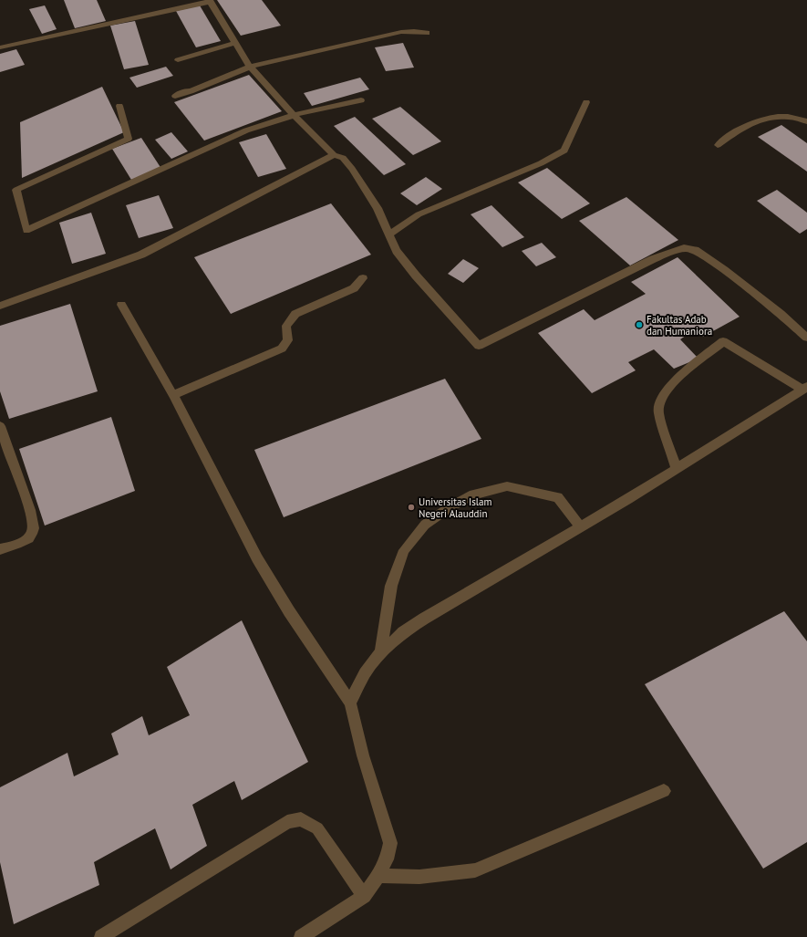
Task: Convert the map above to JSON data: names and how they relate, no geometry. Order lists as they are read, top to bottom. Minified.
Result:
{"places":["Fakultas Adab dan Humaniora","Universitas Islam Negeri Alauddin"]}
